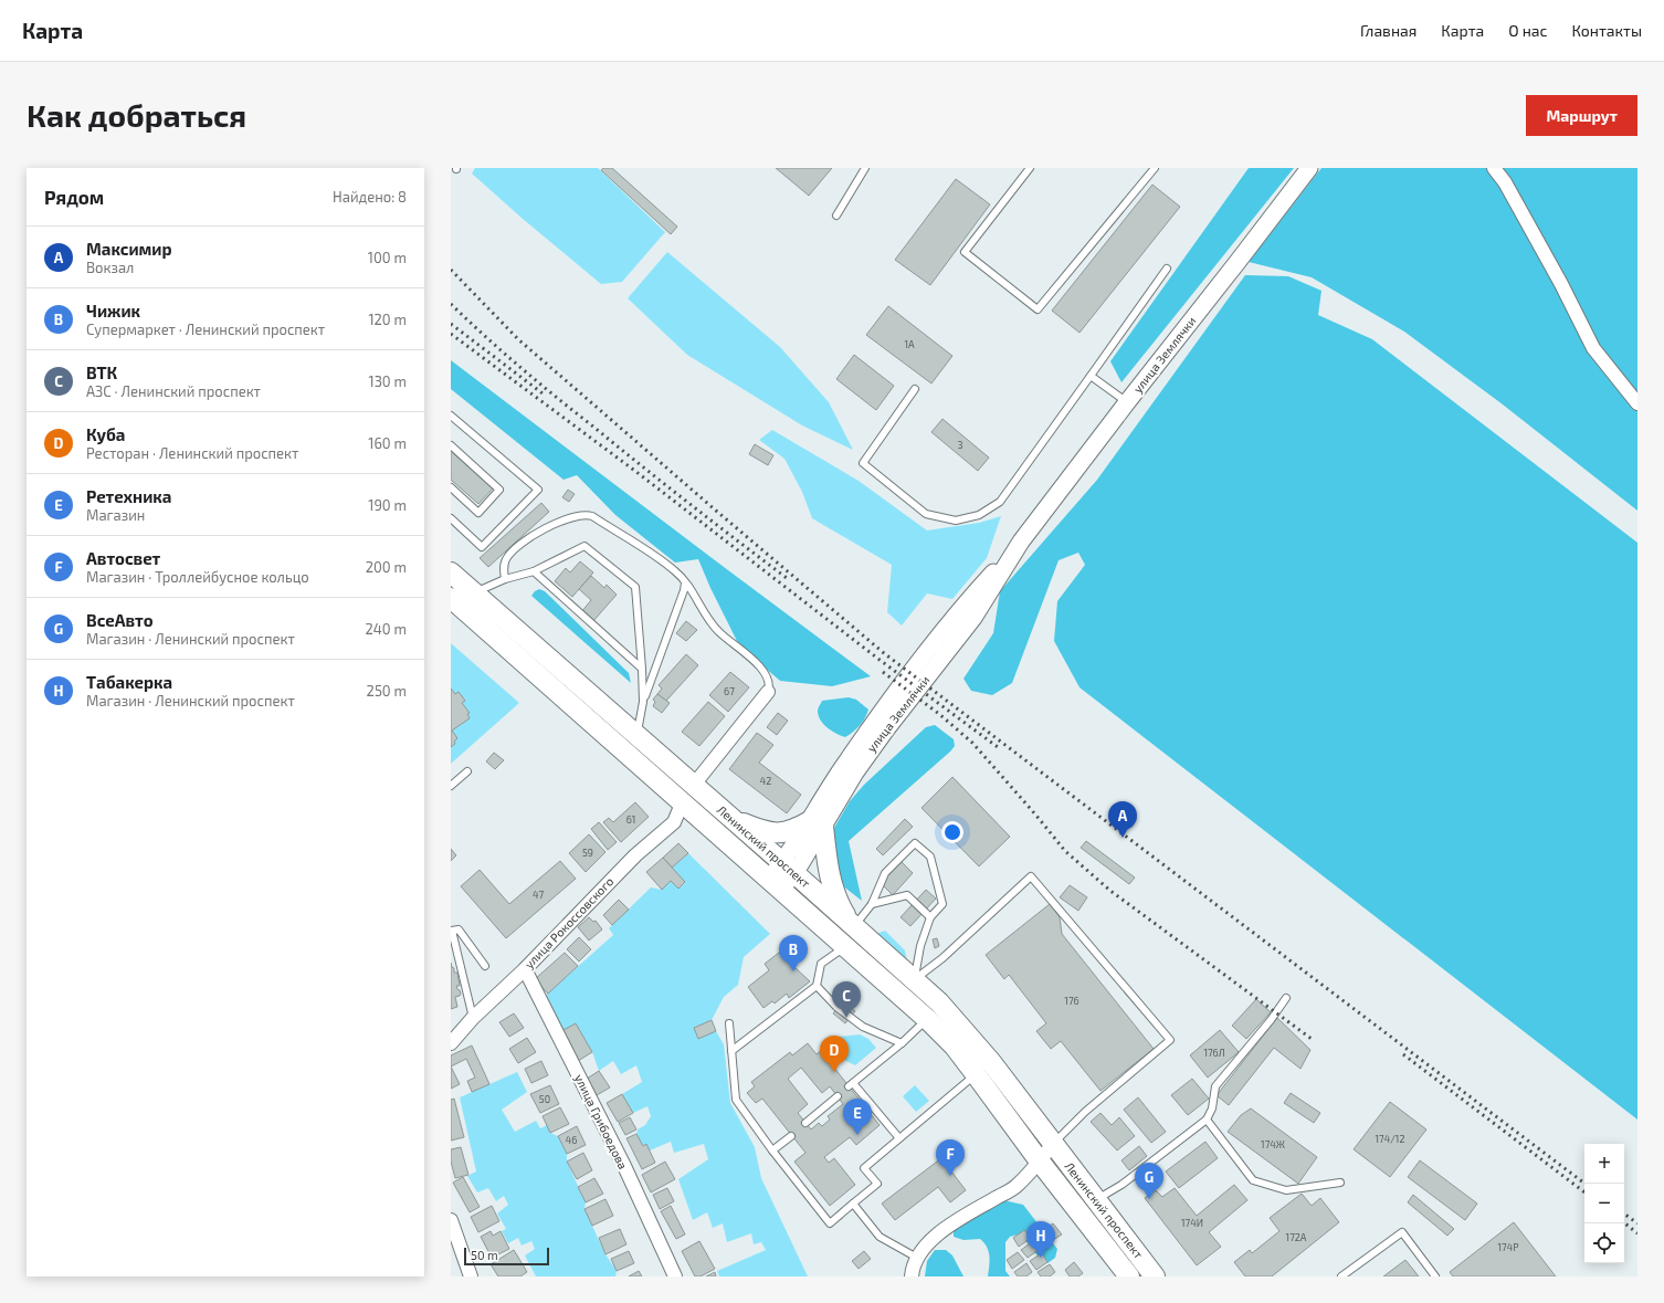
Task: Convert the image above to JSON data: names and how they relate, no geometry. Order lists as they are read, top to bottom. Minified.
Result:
{"streets":{"main road":["Ленинский проспект"],"street":["улица Землячки","улица Рокоссовского","улица Грибоедова"]},"crossings":[["улица Землячки","Ленинский проспект"],["Ленинский проспект","улица Рокоссовского"],["улица Рокоссовского","улица Грибоедова"]],"house_numbers":["1А","3","67","42","61","59","47","176","176Л","50","174/12","46","174Ж","174И","172А","174Р"],"scale_bar":"50 m","page":{"header":"Карта","nav":["Главная","Карта","О нас","Контакты"],"buttons":"Маршрут","title":"Как добраться","heading":["Рядом","Найдено: 8"],"list":[{"mark":"A","name":"Максимир","note":"Вокзал","value":"100 m"},{"mark":"B","name":"Чижик","note":"Супермаркет · Ленинский проспект","value":"120 m"},{"mark":"C","name":"ВТК","note":"АЗС · Ленинский проспект","value":"130 m"},{"mark":"D","name":"Куба","note":"Ресторан · Ленинский проспект","value":"160 m"},{"mark":"E","name":"Ретехника","note":"Магазин","value":"190 m"},{"mark":"F","name":"Автосвет","note":"Магазин · Троллейбусное кольцо","value":"200 m"},{"mark":"G","name":"ВсеАвто","note":"Магазин · Ленинский проспект","value":"240 m"},{"mark":"H","name":"Табакерка","note":"Магазин · Ленинский проспект","value":"250 m"}],"pins":["A","B","C","D","E","F","G","H"],"map_buttons":["+","−"],"scale":"50 m"}}
